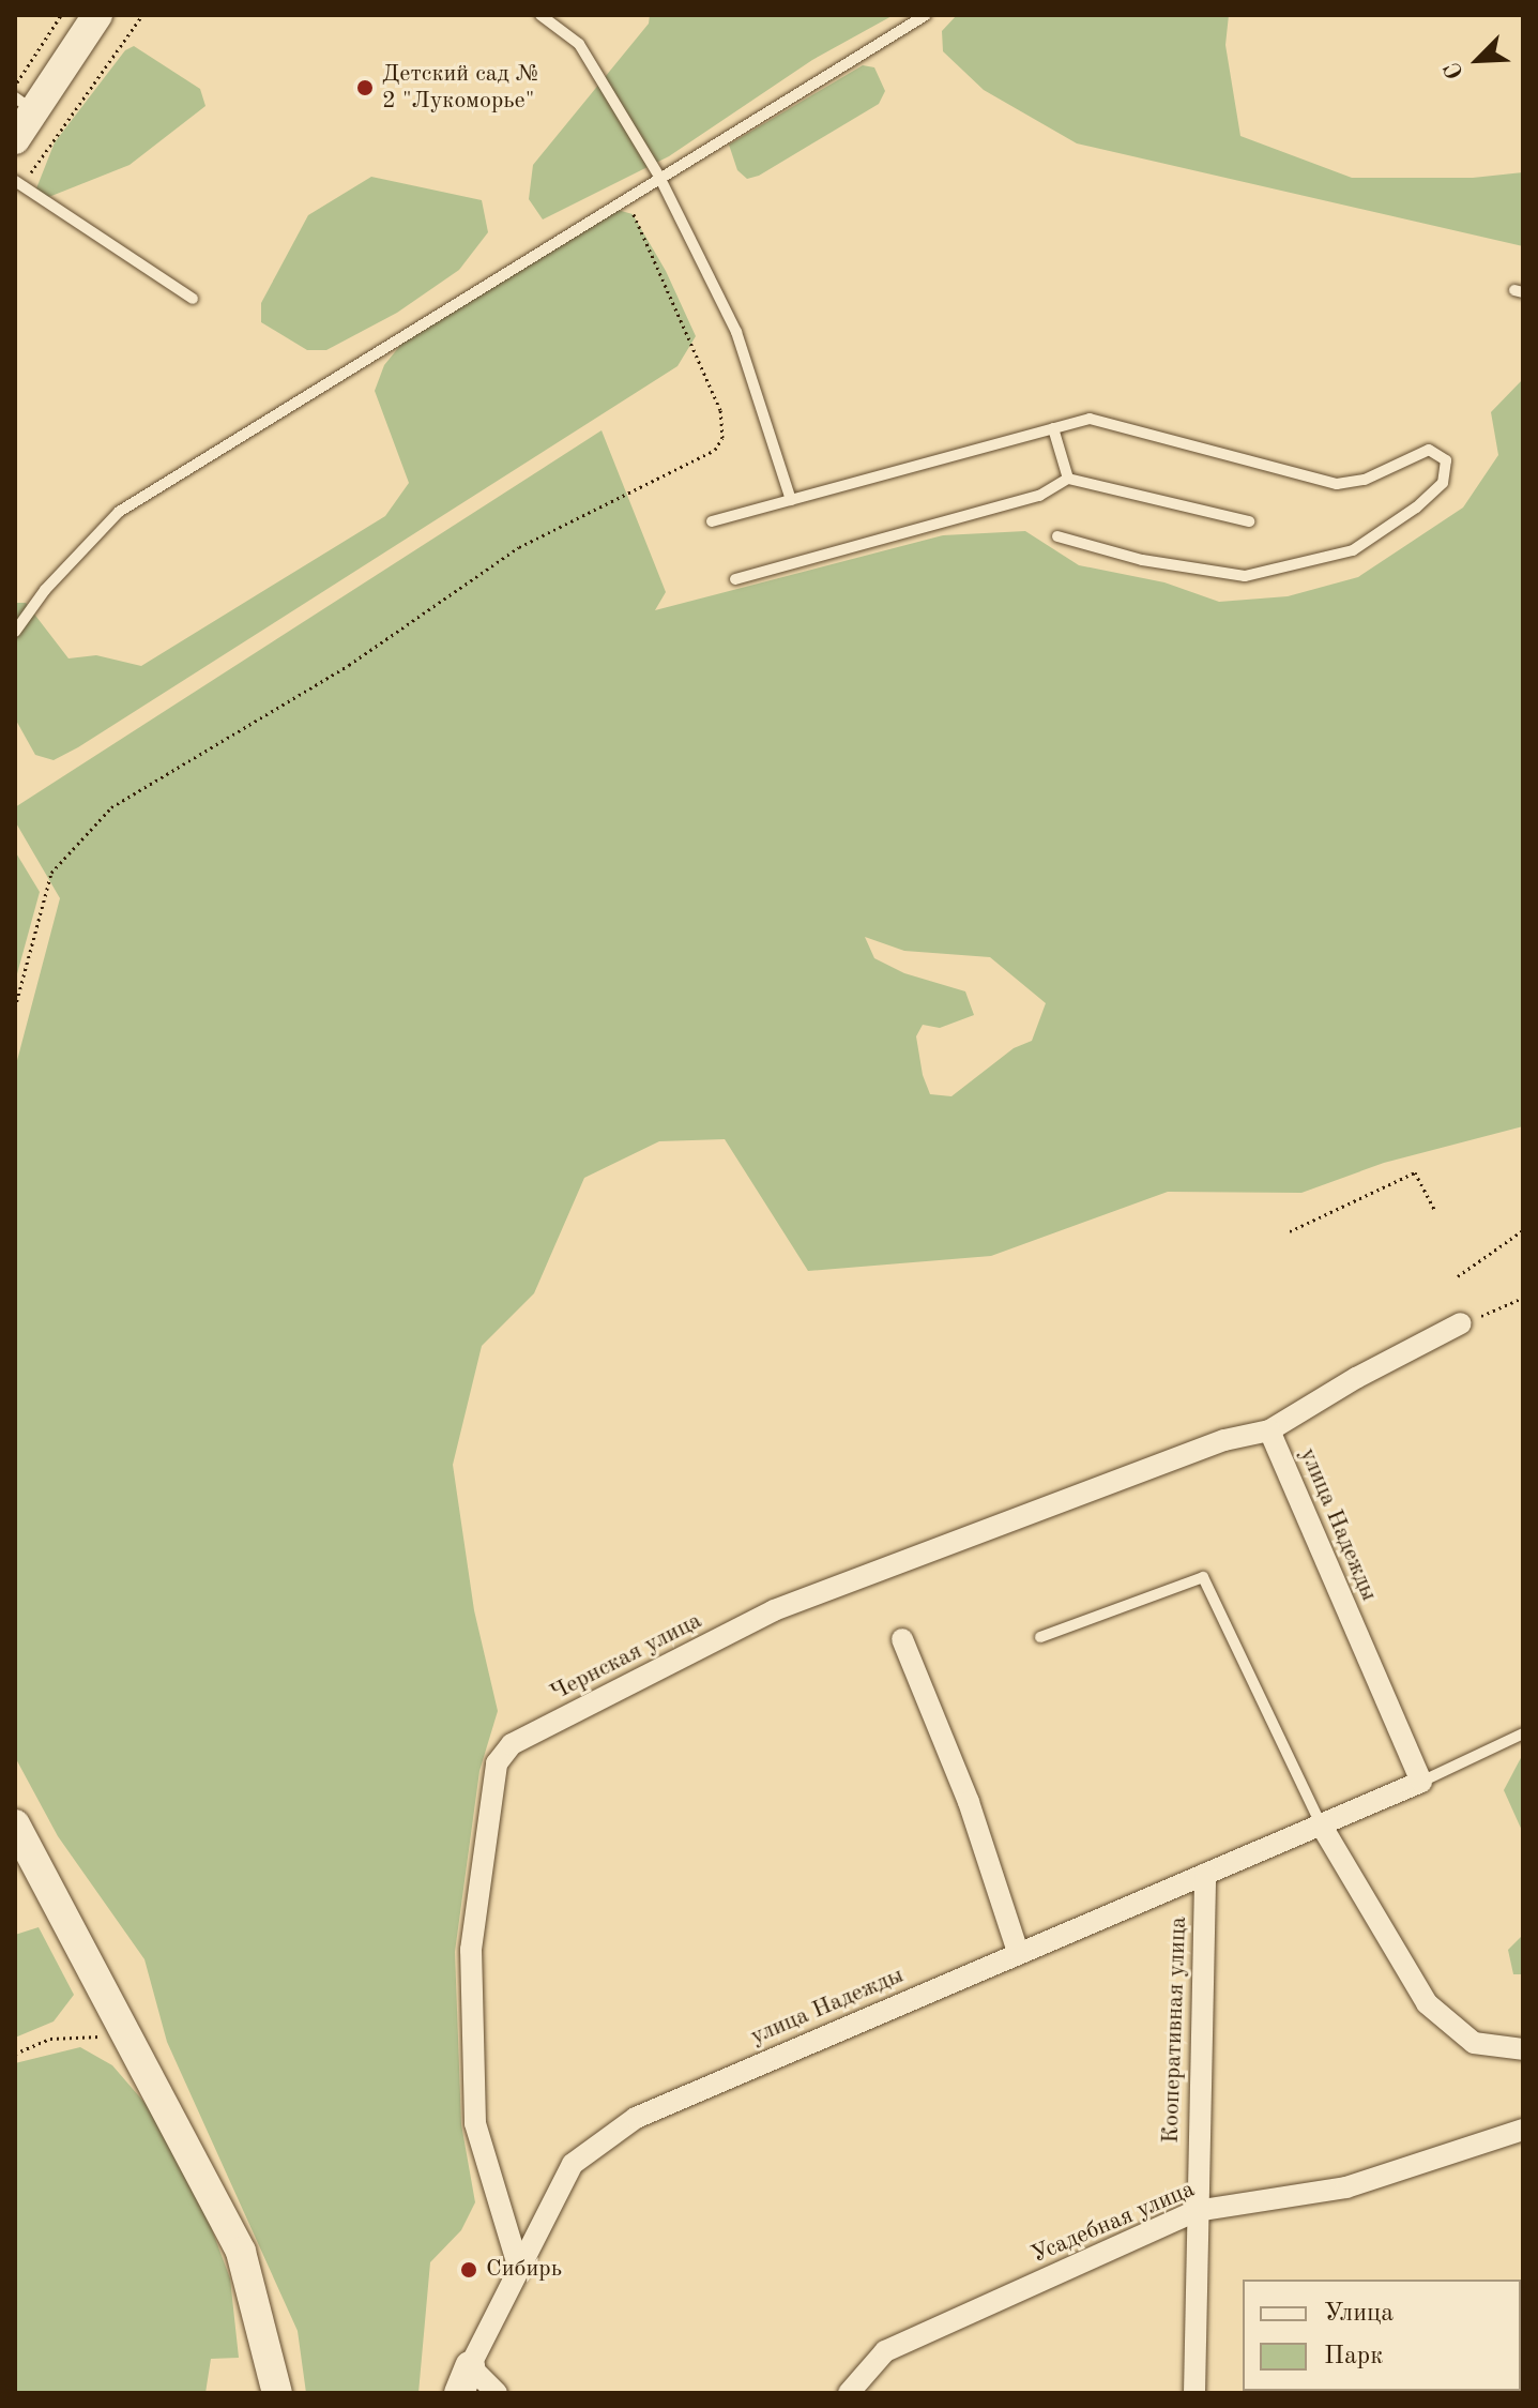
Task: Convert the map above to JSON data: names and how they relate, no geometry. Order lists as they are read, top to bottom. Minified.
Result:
{"streets":{"street":["улица Надежды","Чернская улица","Кооперативная улица","Усадебная улица"]},"crossings":[["улица Надежды","Чернская улица"],["улица Надежды","Кооперативная улица"],["Кооперативная улица","Усадебная улица"]],"places":["Детский сад № 2 \"Лукоморье\"","Сибирь"],"legend":["Улица","Парк"],"north":"bottom left"}
